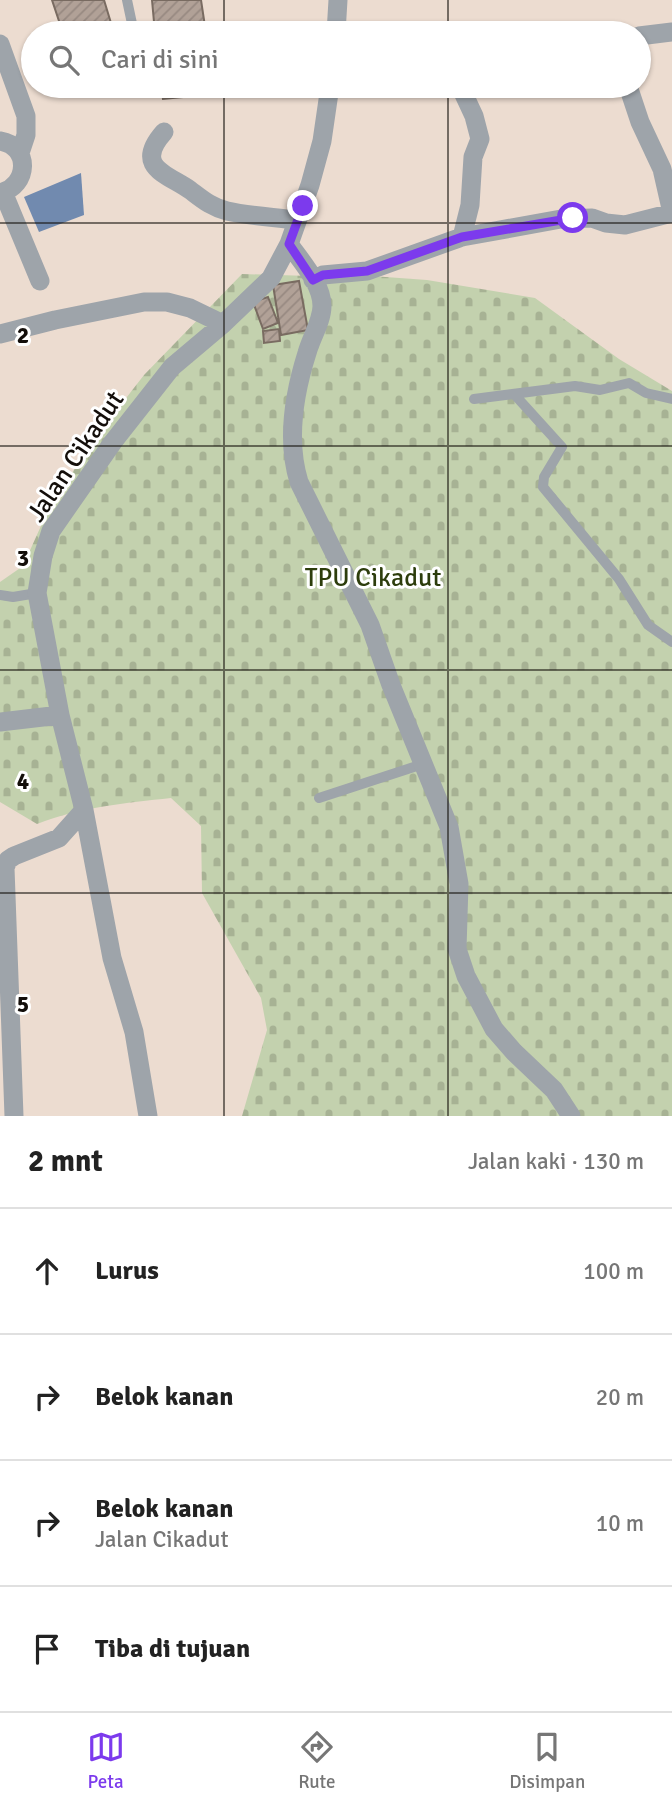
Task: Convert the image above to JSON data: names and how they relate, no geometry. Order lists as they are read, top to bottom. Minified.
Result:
{"streets":{"street":["Jalan Cikadut"]},"parks":["TPU Cikadut"],"page":{"search":"Cari di sini","heading":["2 mnt","Jalan kaki · 130 m"],"list":[["Lurus","100 m"],["Belok kanan","20 m"],["Belok kanan","Jalan Cikadut","10 m"],"Tiba di tujuan"],"nav":["Peta","Rute","Disimpan"]},"grid":{"rows":["2","3","4","5"]}}
